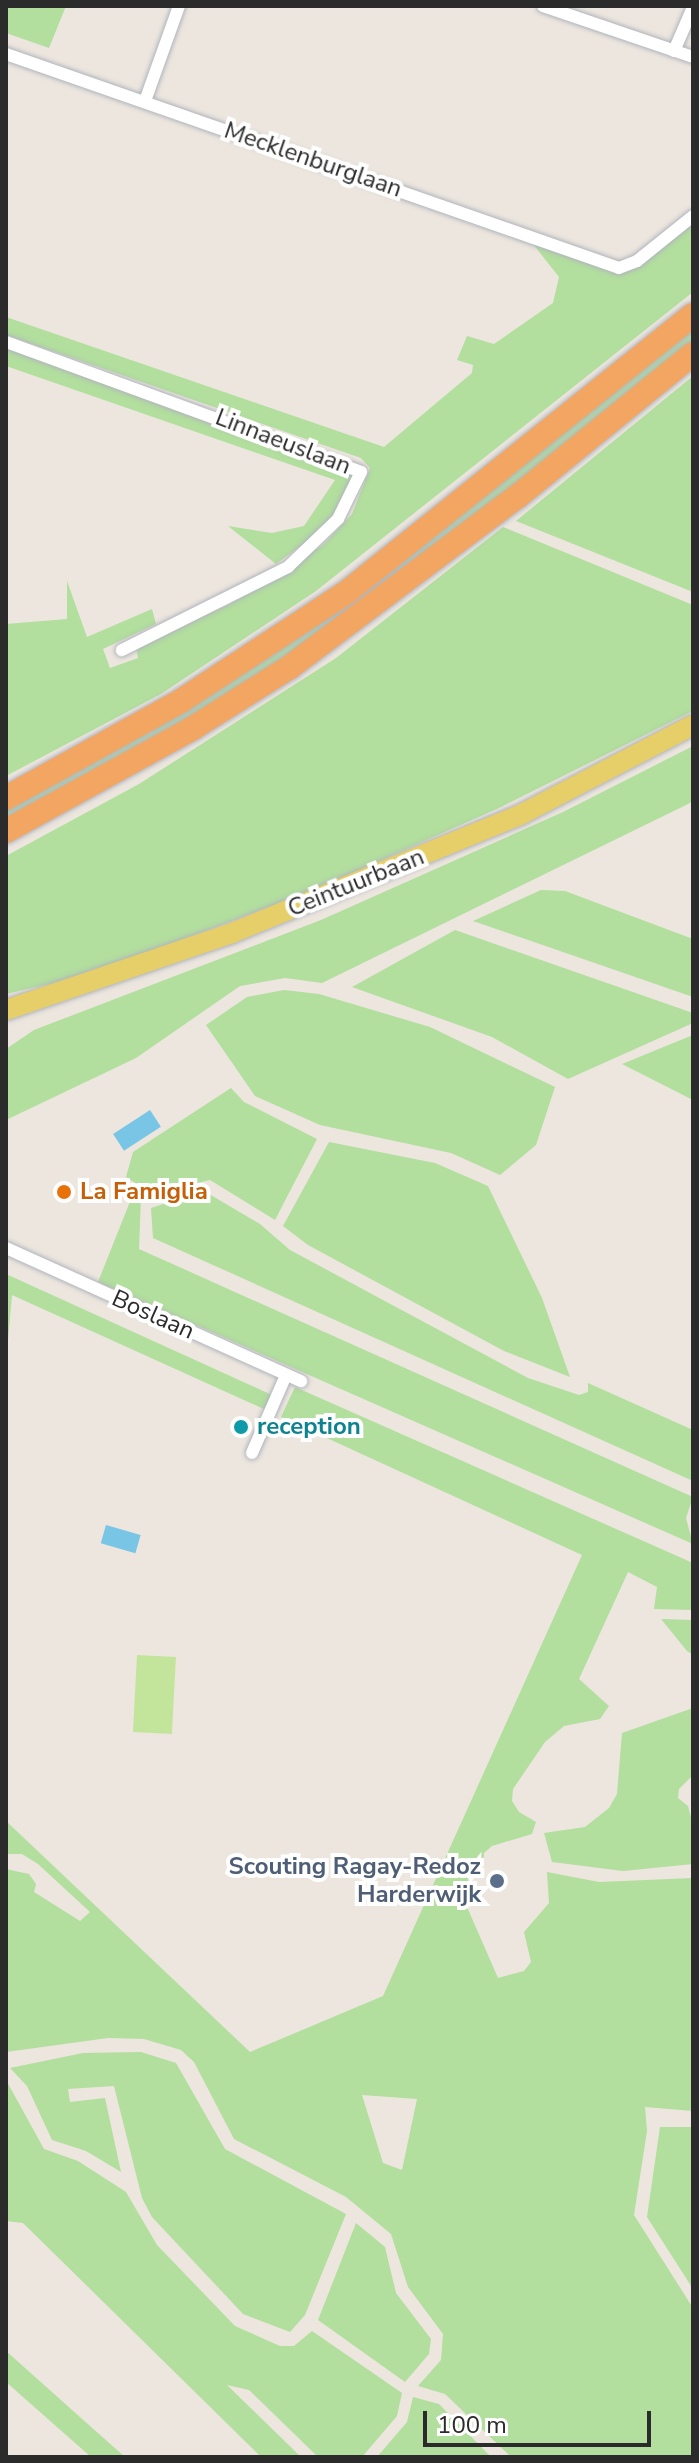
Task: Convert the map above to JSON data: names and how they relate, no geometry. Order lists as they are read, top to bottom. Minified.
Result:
{"streets":{"main road":["Ceintuurbaan"],"street":["Mecklenburglaan","Linnaeuslaan","Boslaan"]},"places":["La Famiglia","reception","Scouting Ragay-Redoz Harderwijk"],"scale_bar":"100 m"}
